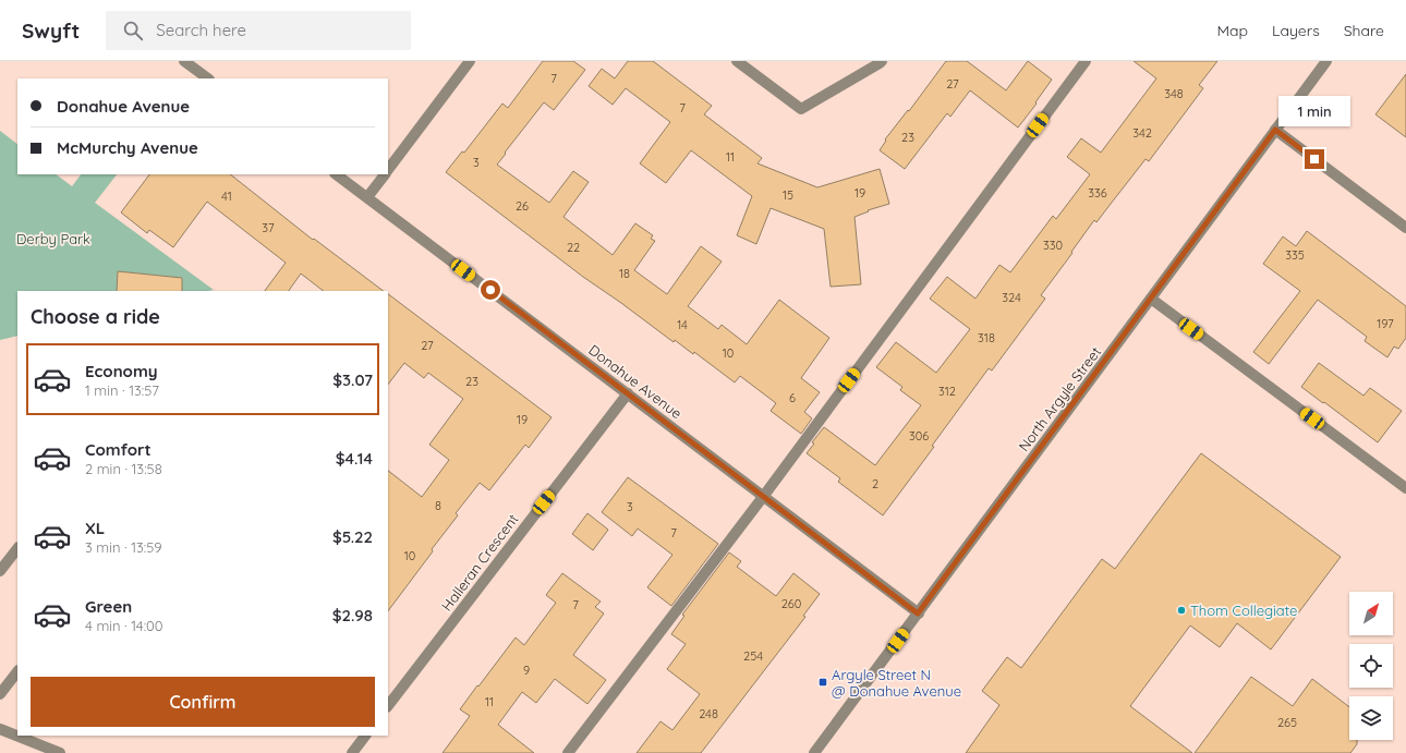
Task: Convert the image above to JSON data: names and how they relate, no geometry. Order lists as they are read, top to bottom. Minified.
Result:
{"streets":{"street":["Donahue Avenue","North Argyle Street","Halleran Crescent"]},"crossings":[["Donahue Avenue","North Argyle Street"],["Donahue Avenue","Halleran Crescent"]],"parks":["Derby Park"],"places":{"other":["Thom Collegiate"],"transit":["Argyle Street N @ Donahue Avenue"]},"house_numbers":["7","27","348","7","342","23","11","3","19","336","15","41","26","37","330","22","335","18","324","197","14","318","27","10","23","312","6","19","306","2","8","3","7","10","260","7","254","9","11","248","265"],"north":"top right","page":{"header":"Swyft","search":"Search here","nav":["Map","Layers","Share"],"banner":["Donahue Avenue","McMurchy Avenue"],"bubble":"1 min","heading":"Choose a ride","list":[{"name":"Economy","note":"1 min · 13:57","value":"$3.07"},{"name":"Comfort","note":"2 min · 13:58","value":"$4.14"},{"name":"XL","note":"3 min · 13:59","value":"$5.22"},{"name":"Green","note":"4 min · 14:00","value":"$2.98"}],"buttons":"Confirm"}}
